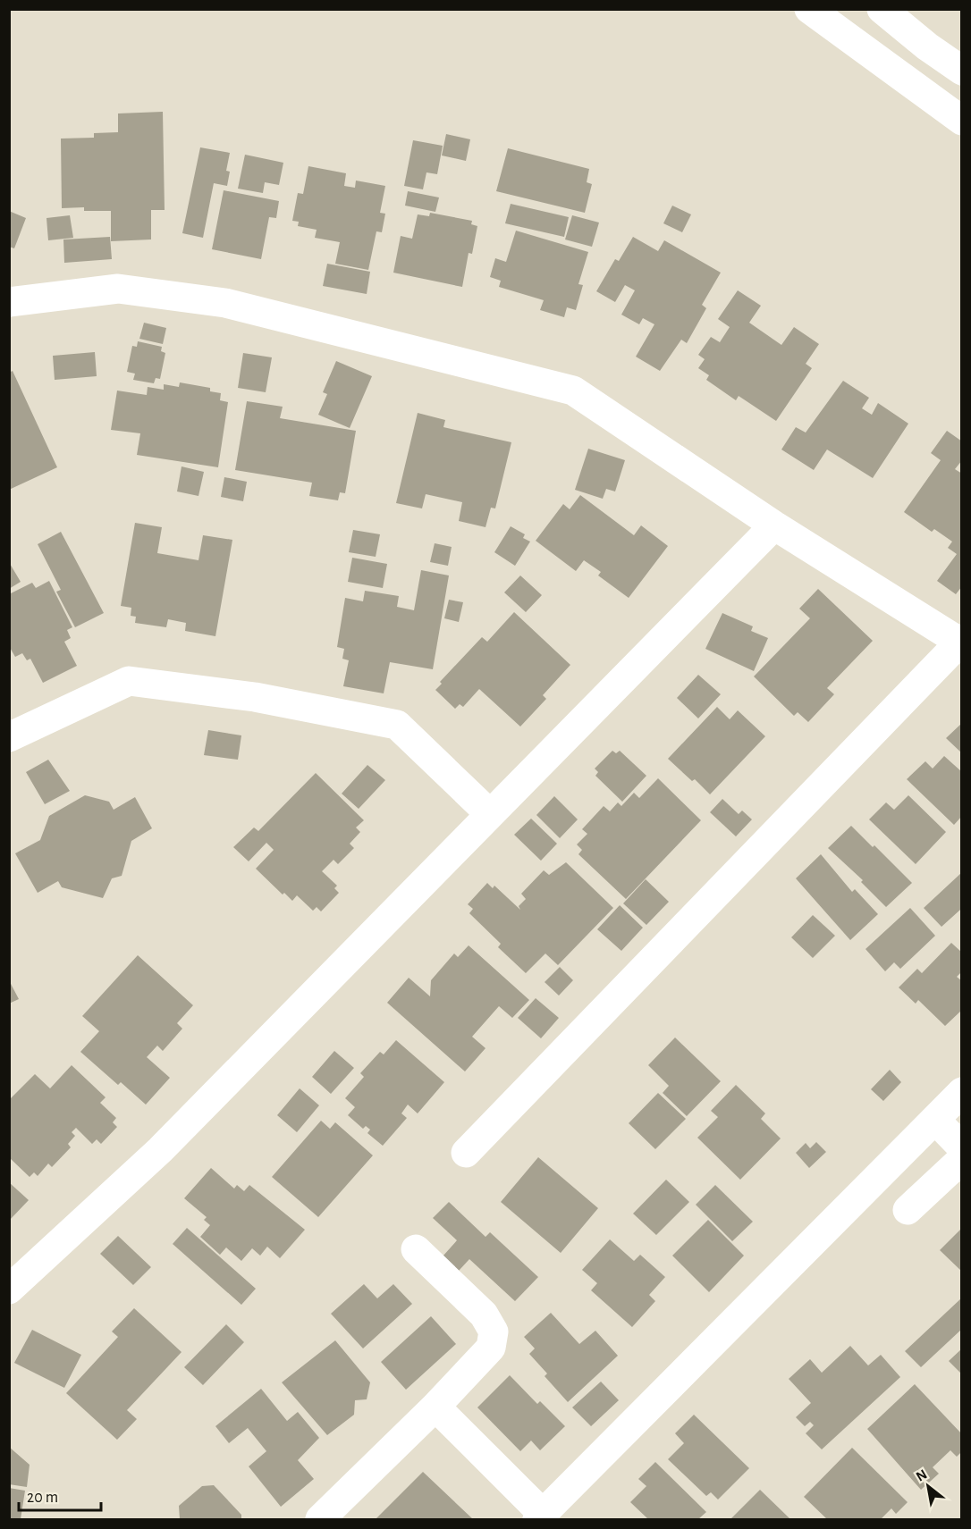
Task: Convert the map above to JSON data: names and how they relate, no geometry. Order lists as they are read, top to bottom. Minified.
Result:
{"scale_bar":"20 m","north":"top left"}
